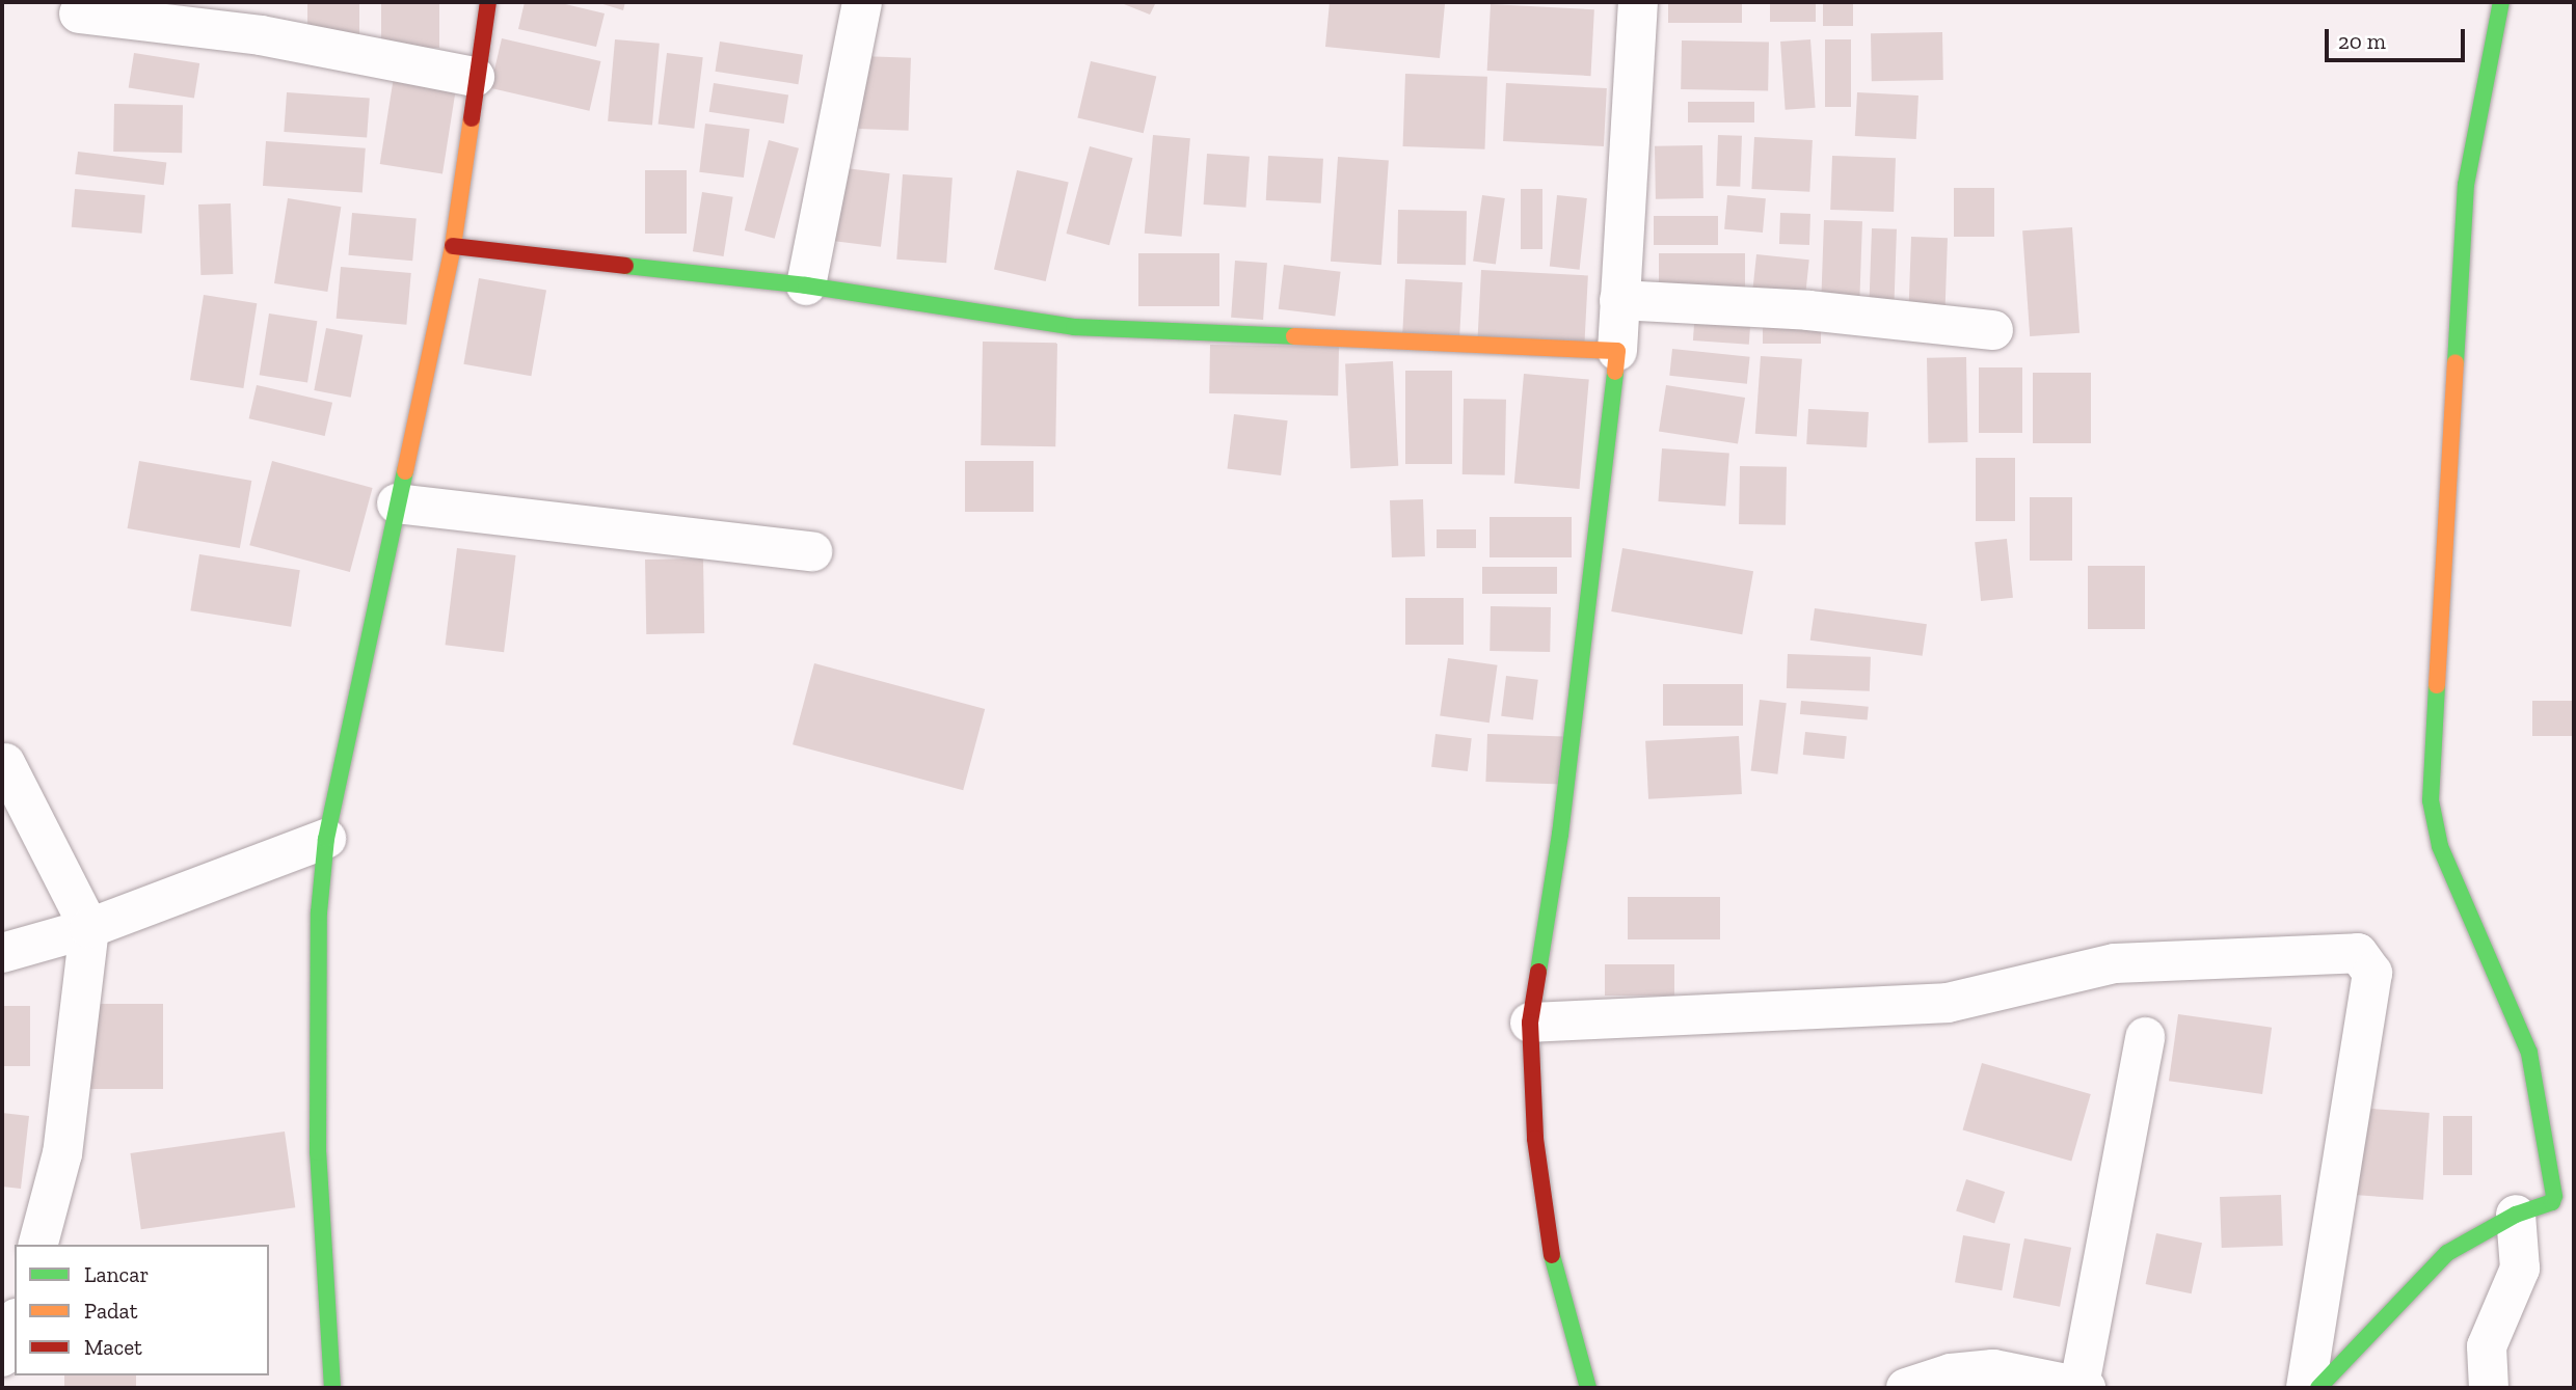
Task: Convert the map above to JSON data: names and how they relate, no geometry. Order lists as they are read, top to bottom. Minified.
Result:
{"legend":["Lancar","Padat","Macet"],"scale_bar":"20 m"}
